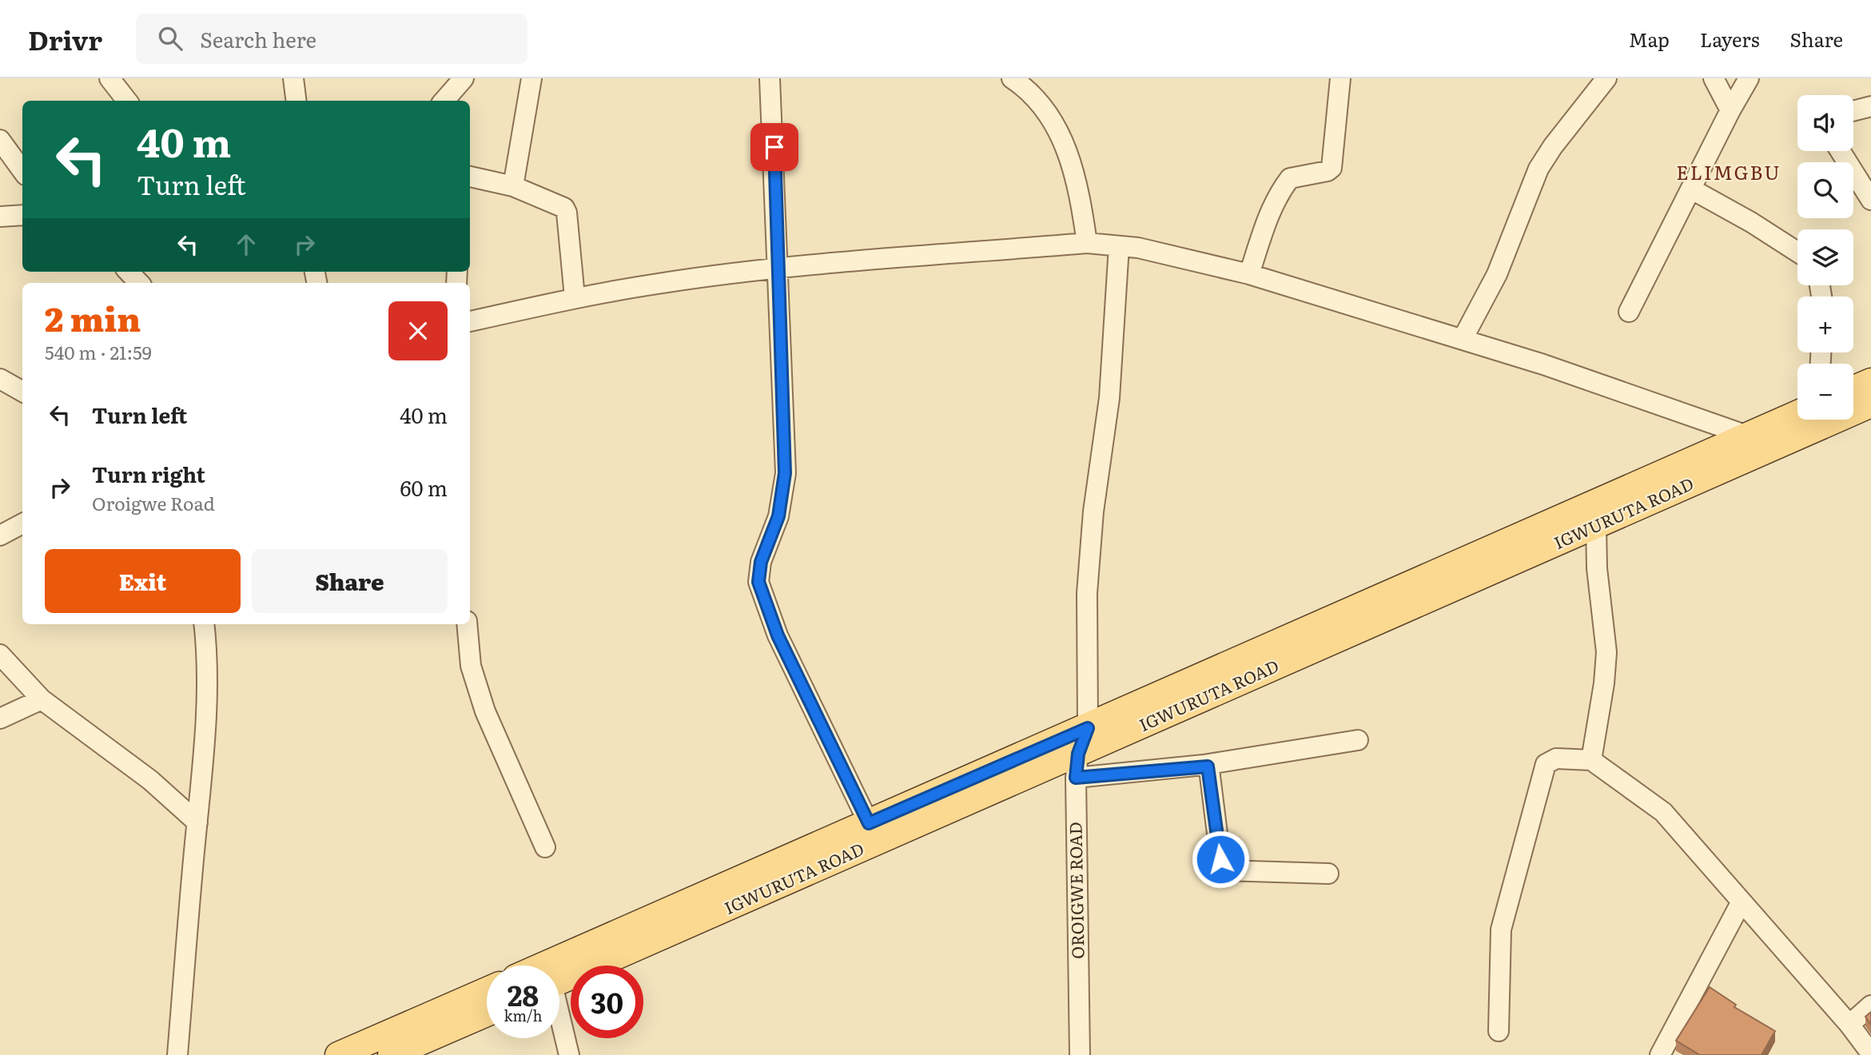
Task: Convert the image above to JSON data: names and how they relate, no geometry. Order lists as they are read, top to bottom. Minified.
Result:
{"streets":{"main road":["IGWURUTA ROAD"],"street":["OROIGWE ROAD"]},"crossings":[["IGWURUTA ROAD","OROIGWE ROAD"]],"districts":["ELIMGBU"],"page":{"header":"Drivr","search":"Search here","nav":["Map","Layers","Share"],"map_buttons":["+","−"],"turn":["40 m","Turn left"],"heading":["2 min","540 m · 21:59"],"list":[{"name":"Turn left","value":"40 m"},{"name":"Turn right","note":"Oroigwe Road","value":"60 m"}],"buttons":["Exit","Share"],"speed":"28 km/h","limit":"30"}}
